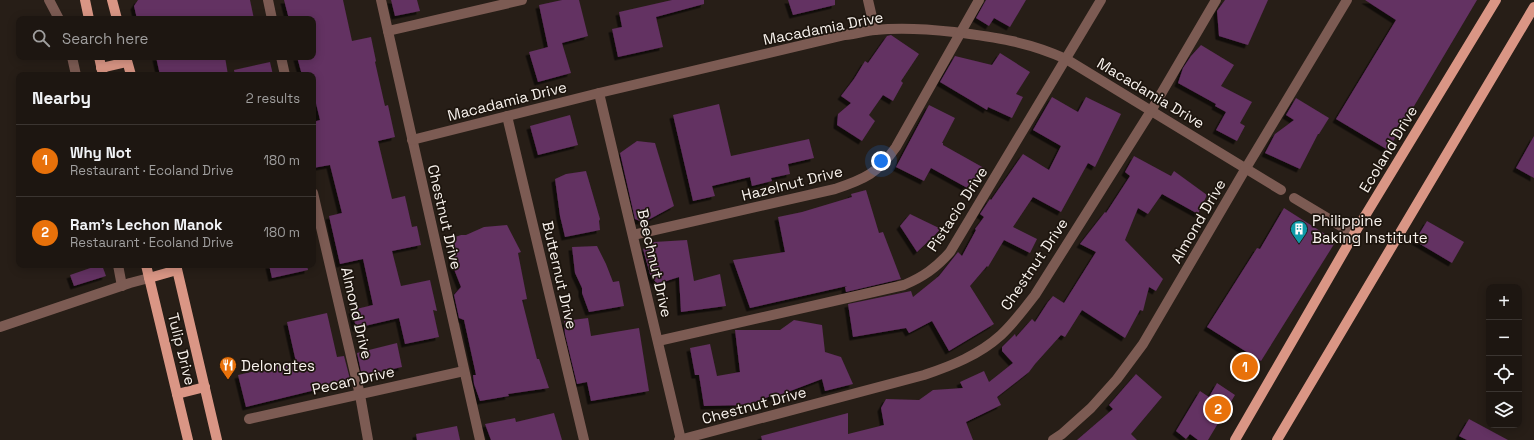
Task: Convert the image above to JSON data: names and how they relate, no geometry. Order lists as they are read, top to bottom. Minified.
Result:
{"streets":{"main road":["Ecoland Drive","Tulip Drive"],"street":["Macadamia Drive","Hazelnut Drive","Pistacio Drive","Chestnut Drive","Almond Drive","Beechnut Drive","Butternut Drive","Pecan Drive"]},"crossings":[["Macadamia Drive","Hazelnut Drive"],["Macadamia Drive","Pistacio Drive"],["Macadamia Drive","Chestnut Drive"],["Macadamia Drive","Almond Drive"],["Macadamia Drive","Beechnut Drive"],["Macadamia Drive","Butternut Drive"],["Hazelnut Drive","Beechnut Drive"],["Pistacio Drive","Beechnut Drive"],["Chestnut Drive","Beechnut Drive"],["Chestnut Drive","Pecan Drive"],["Almond Drive","Pecan Drive"]],"places":{"building":["Philippine Baking Institute"],"restaurant":["Delongtes"]},"page":{"search":"Search here","heading":["Nearby","2 results"],"list":[{"mark":"1","name":"Why Not","note":"Restaurant · Ecoland Drive","value":"180 m"},{"mark":"2","name":"Ram's Lechon Manok","note":"Restaurant · Ecoland Drive","value":"180 m"}],"map_buttons":["+","−"],"pins":["1","2"]}}
